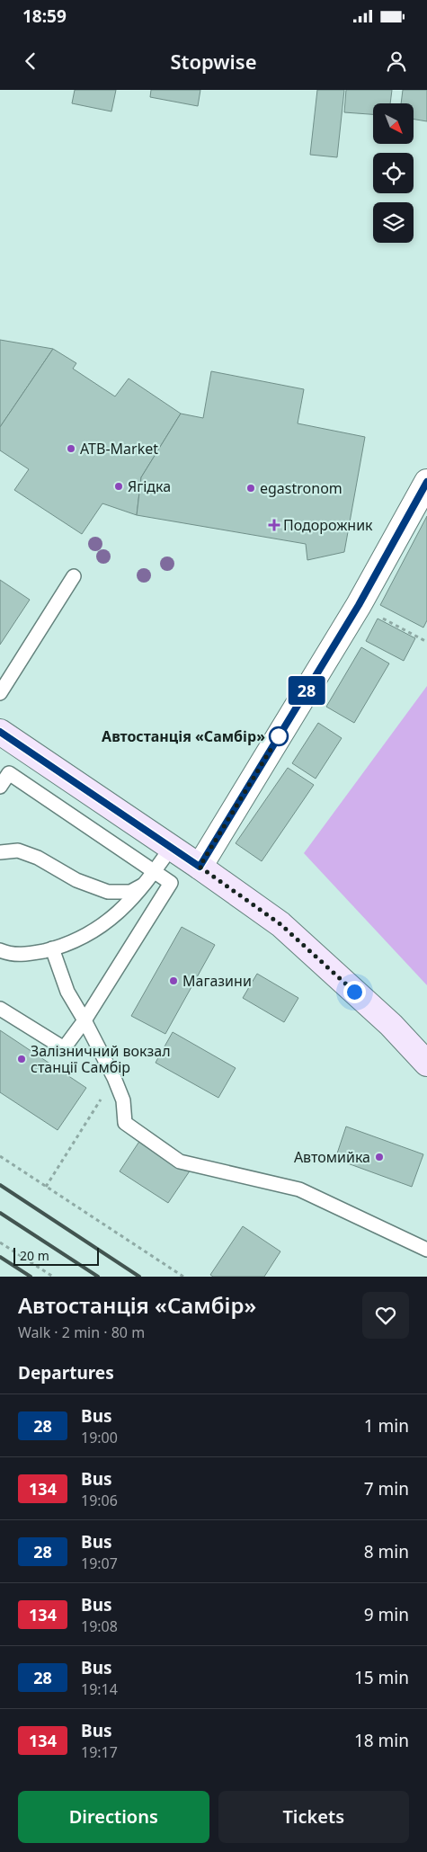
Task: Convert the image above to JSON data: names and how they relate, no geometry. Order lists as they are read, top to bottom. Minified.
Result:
{"places":{"other":["ATB-Market","Ягідка","egastronom","Автостанція «Самбір»","Магазини","Залізничний вокзал станції Самбір","Автомийка"],"health":["Подорожник"]},"lines":["bus line 28"],"scale_bar":"20 m","north":"bottom right","page":{"status":"18:59","header":"Stopwise","on_map":"28","scale":"20 m","heading":[["Автостанція «Самбір»","Walk · 2 min · 80 m"],"Departures"],"list":[{"mark":"28","name":"Bus","note":"19:00","value":"1 min"},{"mark":"134","name":"Bus","note":"19:06","value":"7 min"},{"mark":"28","name":"Bus","note":"19:07","value":"8 min"},{"mark":"134","name":"Bus","note":"19:08","value":"9 min"},{"mark":"28","name":"Bus","note":"19:14","value":"15 min"},{"mark":"134","name":"Bus","note":"19:17","value":"18 min"}],"buttons":["Directions","Tickets"]}}
